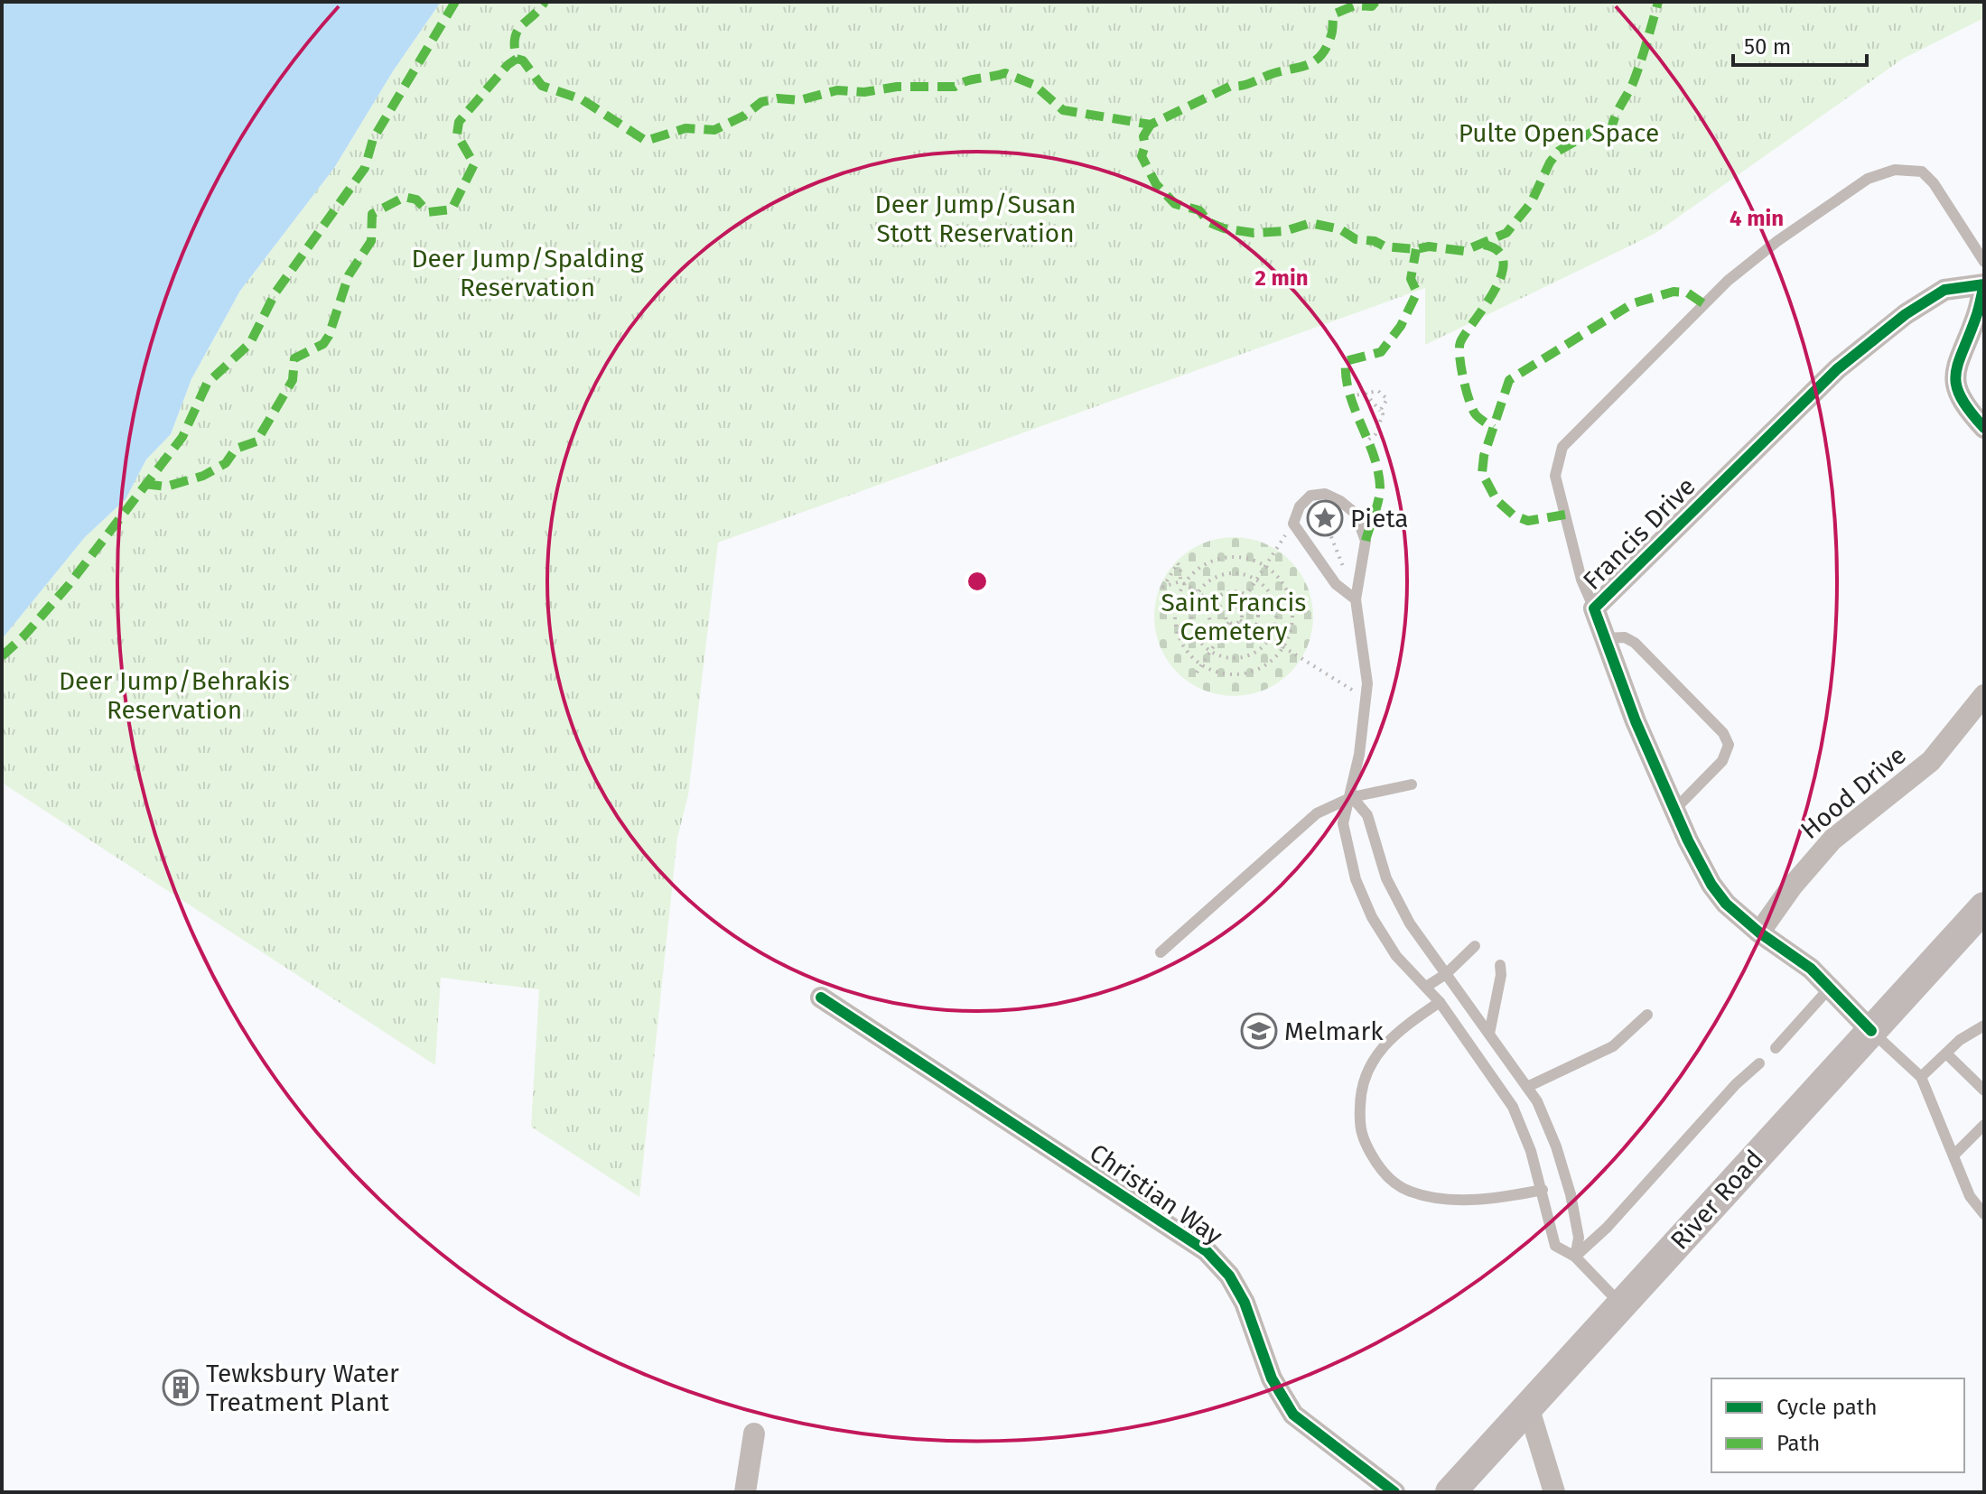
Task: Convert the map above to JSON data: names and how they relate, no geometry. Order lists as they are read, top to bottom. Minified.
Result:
{"streets":{"main road":["River Road"],"street":["Francis Drive","Hood Drive","Christian Way"]},"crossings":[["Francis Drive","Hood Drive"],["Francis Drive","River Road"]],"parks":["Pulte Open Space","Deer Jump/Susan Stott Reservation","Deer Jump/Spalding Reservation","Saint Francis Cemetery","Deer Jump/Behrakis Reservation"],"places":{"place":["Pieta"],"school or university":["Melmark"],"building":["Tewksbury Water Treatment Plant"]},"legend":["Cycle path","Path"],"scale_bar":"50 m","rings":["4 min","2 min"]}
